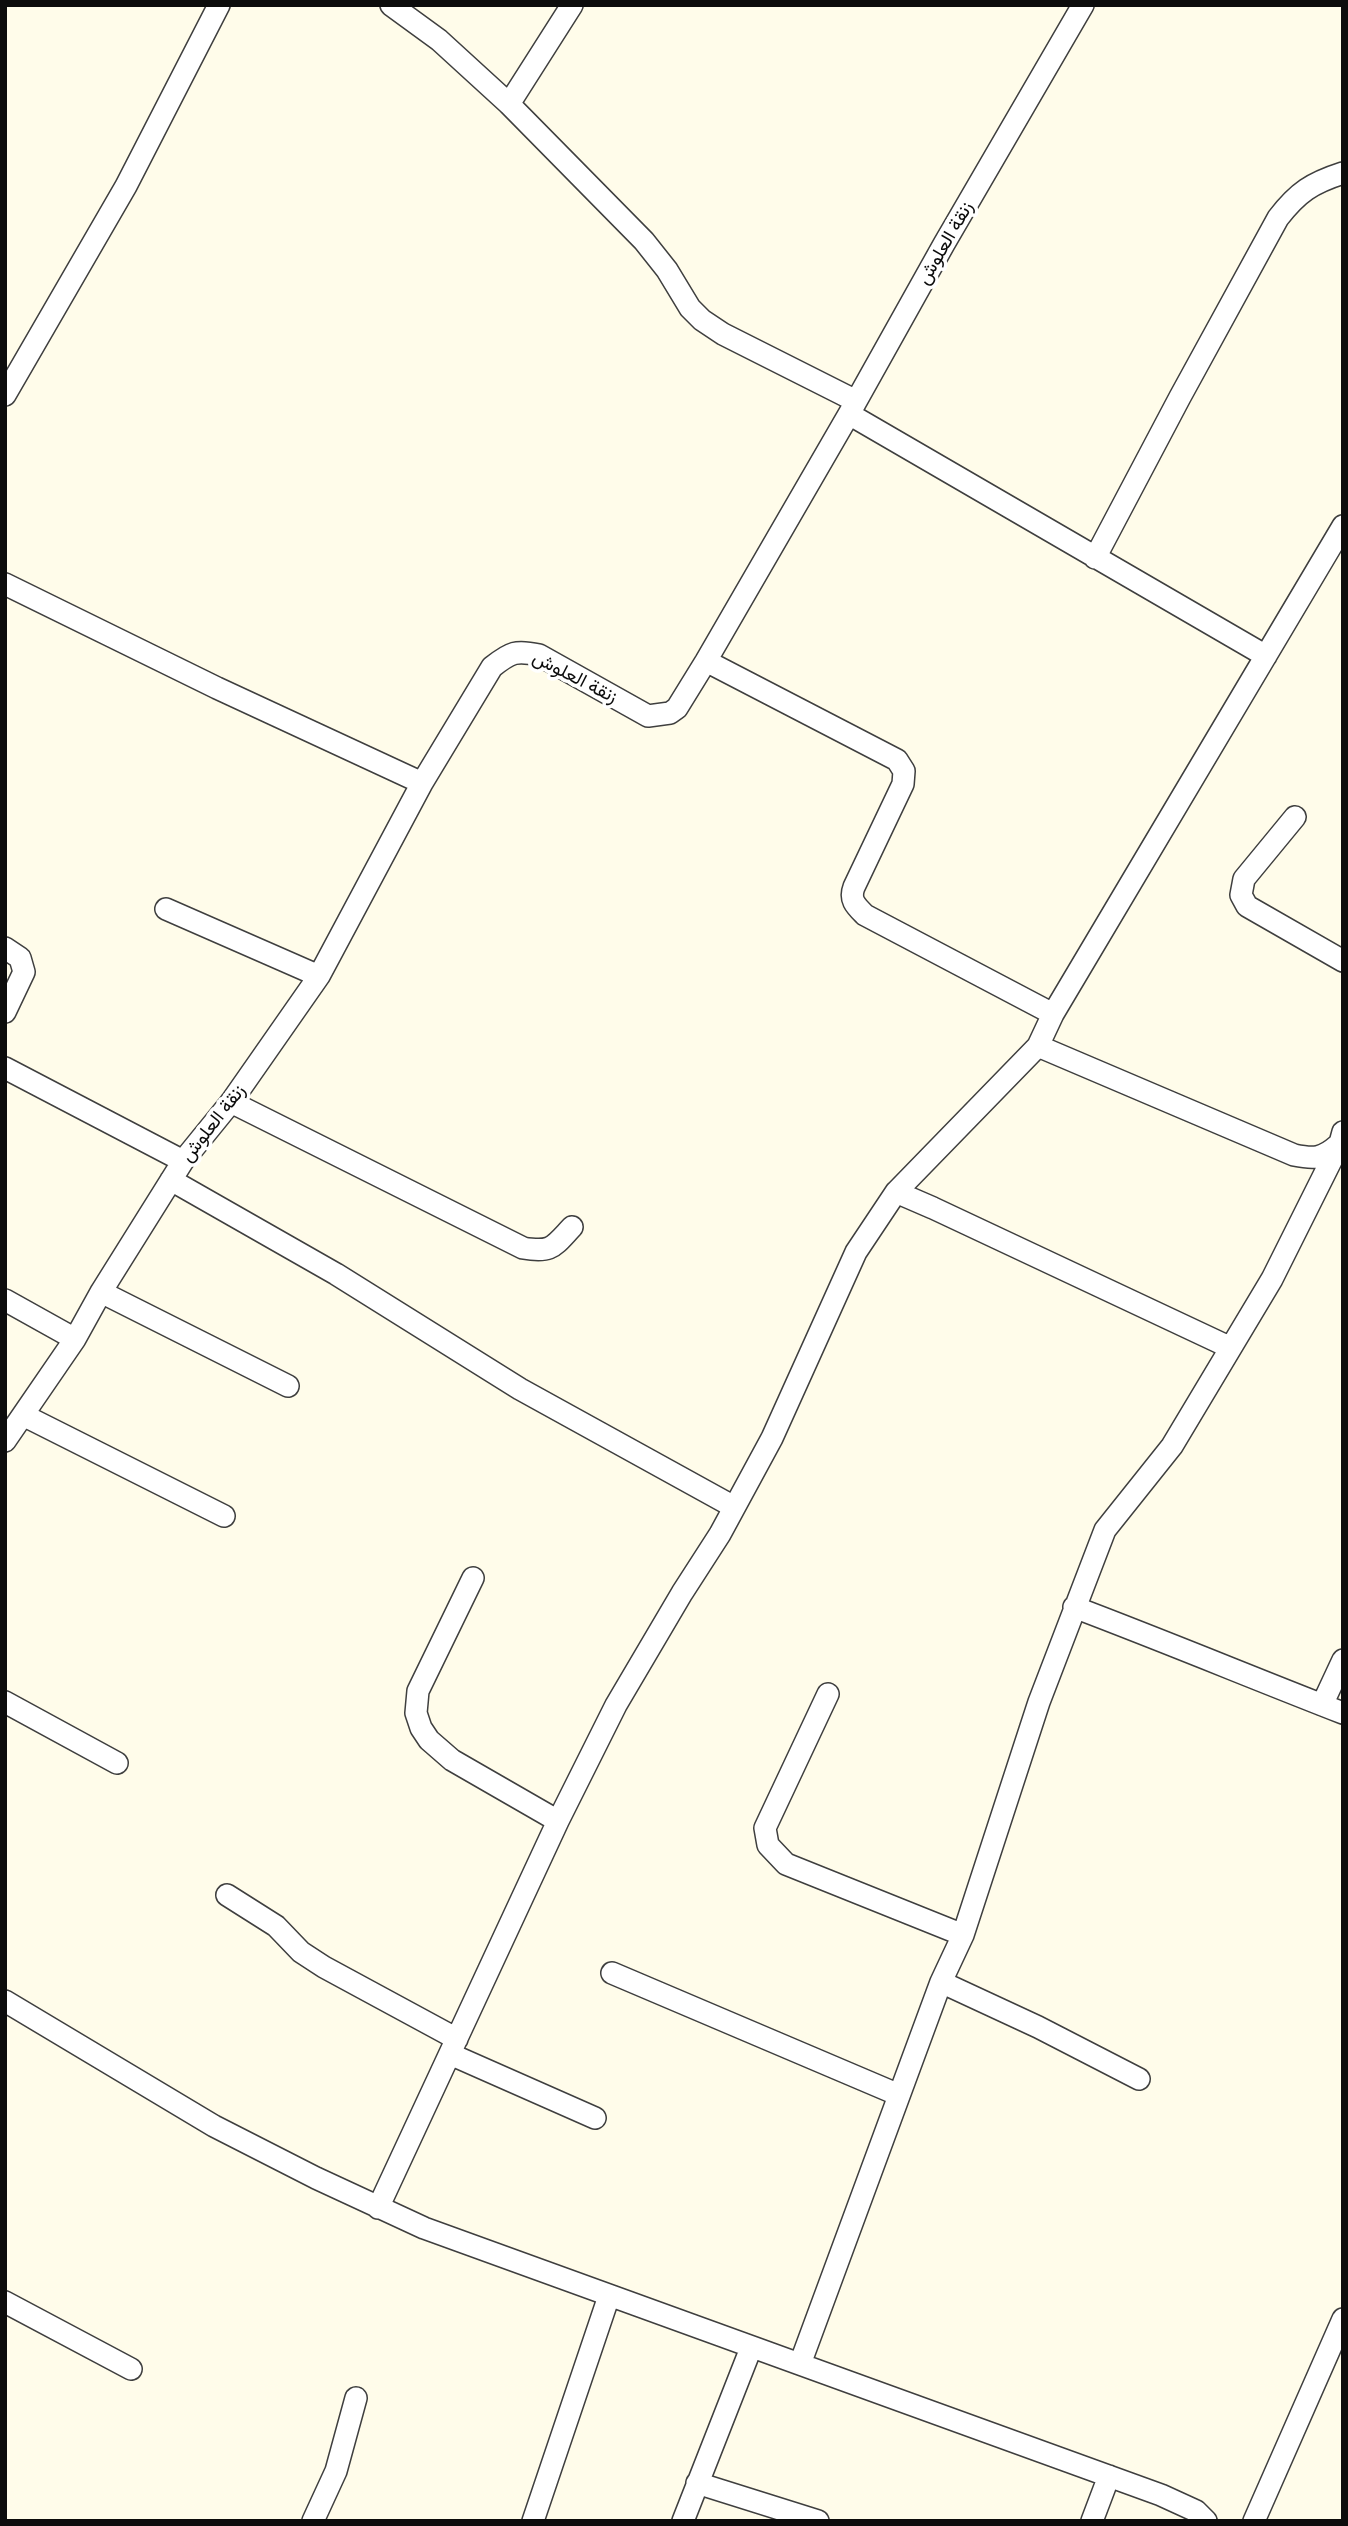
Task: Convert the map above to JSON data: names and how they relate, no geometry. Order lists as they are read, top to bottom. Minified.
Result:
{"streets":{"street":["زنقة العلوش"]}}
